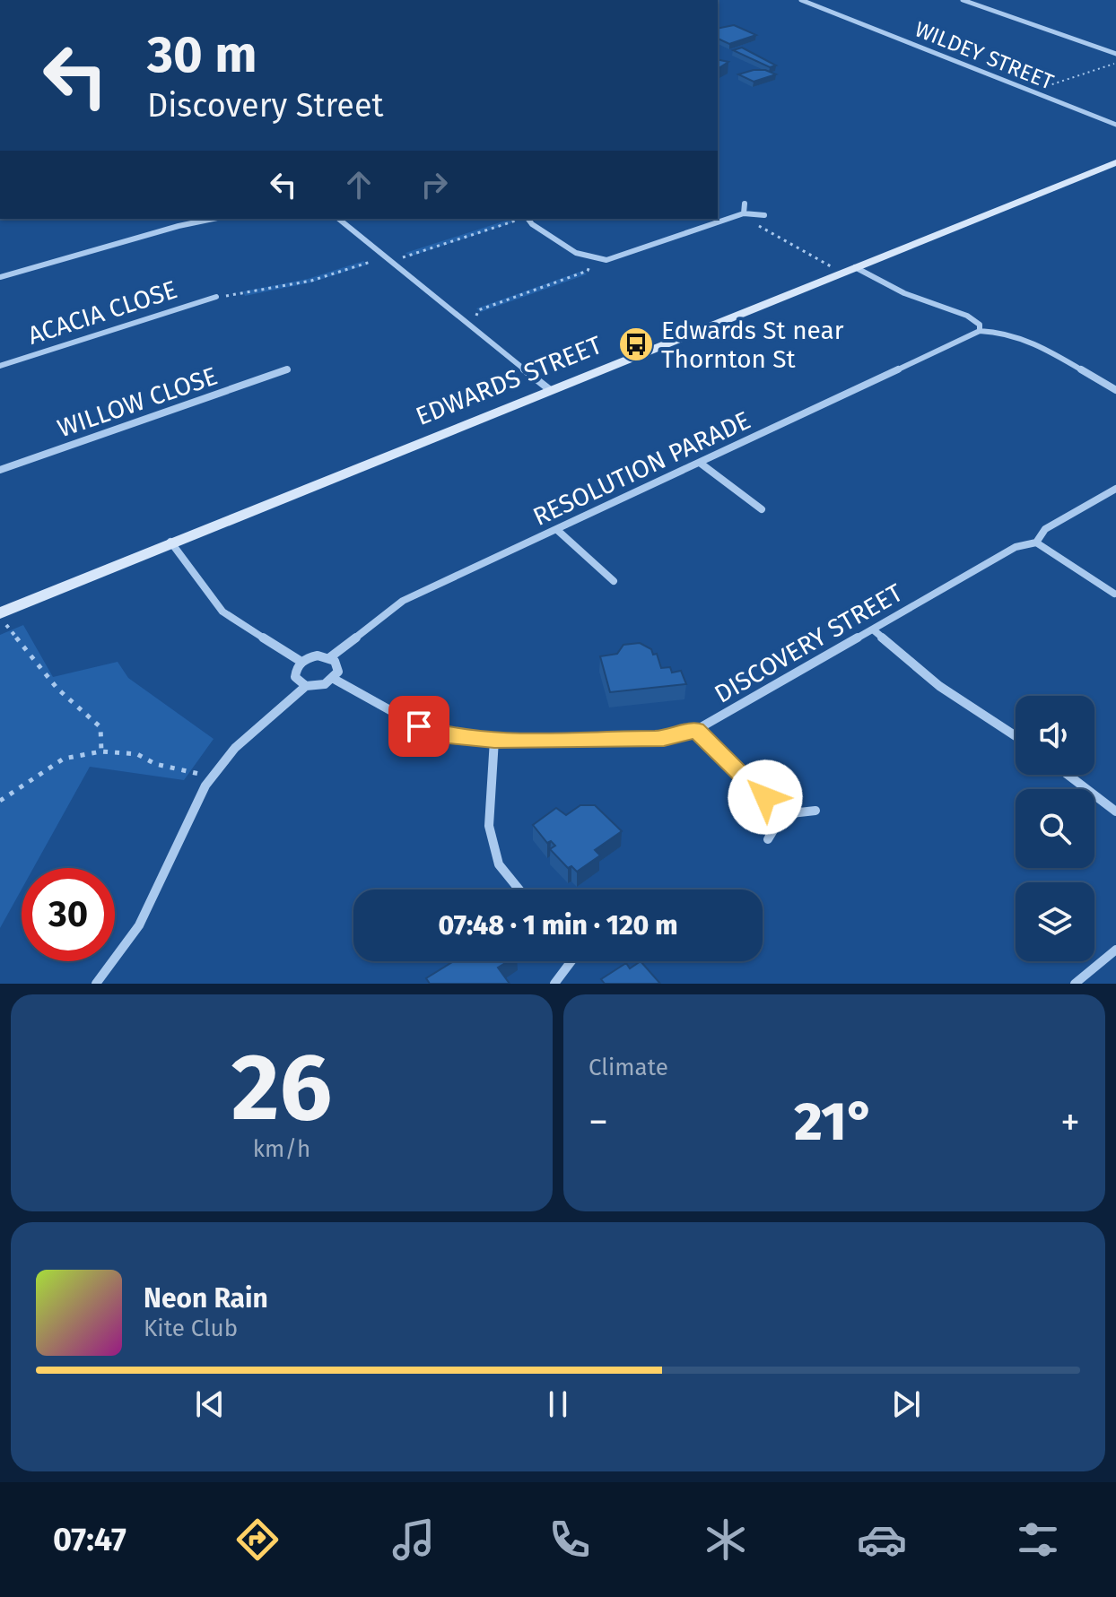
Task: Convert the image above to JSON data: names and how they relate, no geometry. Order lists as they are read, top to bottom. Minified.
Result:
{"streets":{"main road":["EDWARDS STREET"],"street":["WILDEY STREET","ACACIA CLOSE","WILLOW CLOSE","RESOLUTION PARADE","DISCOVERY STREET"]},"crossings":[["RESOLUTION PARADE","DISCOVERY STREET"]],"places":{"bus stop":["Edwards St near Thornton St"]},"page":{"turn":["30 m","Discovery Street"],"limit":"30","trip":"07:48 · 1 min · 120 m","tile":[["26","km/h"],"Climate"],"heat":["−","21°","+"],"song":["Neon Rain","Kite Club"],"tabs":"07:47"}}
